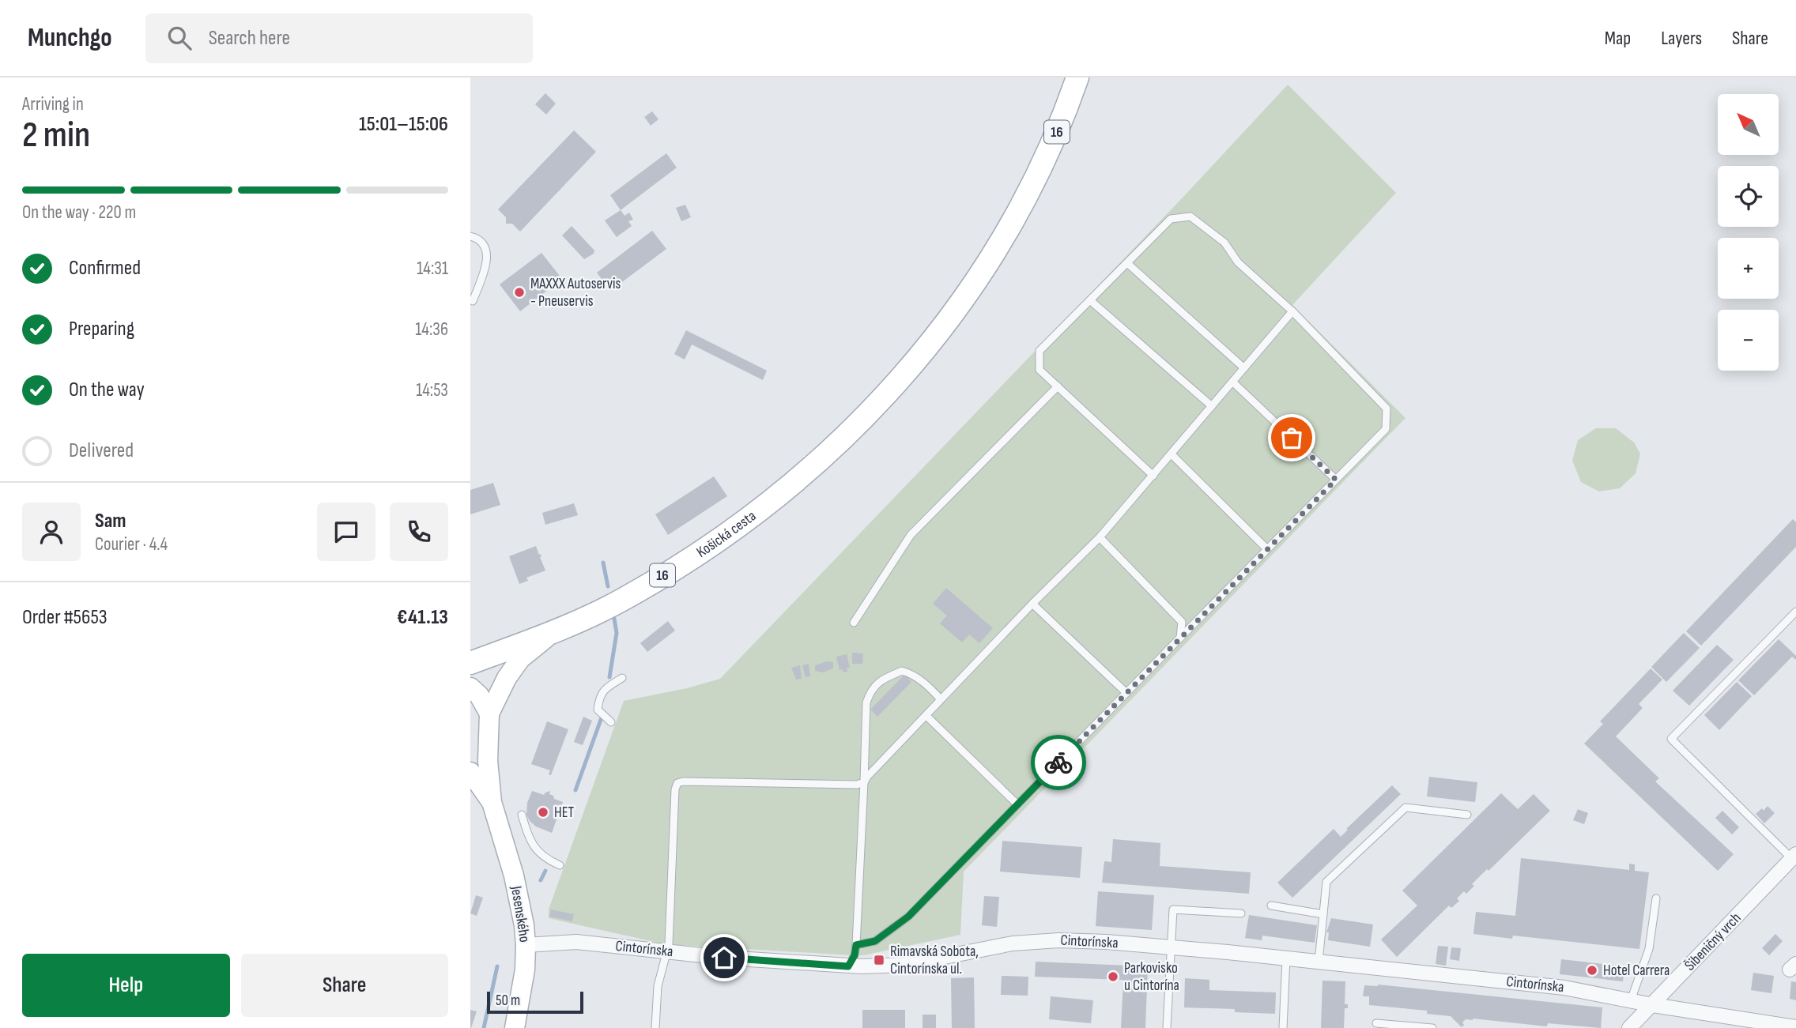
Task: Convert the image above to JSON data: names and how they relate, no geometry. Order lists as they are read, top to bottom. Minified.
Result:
{"streets":{"main road":["16","Košická cesta"],"street":["Jesenského","Cintorínska","Šibeničný vrch"]},"crossings":[["Jesenského","Cintorínska"],["Cintorínska","Šibeničný vrch"]],"places":{"other":["MAXXX Autoservis - Pneuservis","HET","Hotel Carrera","Parkovisko u Cintorína"],"transit":["Rimavská Sobota, Cintorínska ul."]},"scale_bar":"50 m","north":"top left","page":{"header":"Munchgo","search":"Search here","nav":["Map","Layers","Share"],"heading":["2 min","Arriving in","15:01–15:06"],"panel":["Sam","Courier · 4.4","Order #5653","€41.13"],"map_buttons":["+","−"],"bar":"On the way · 220 m","list":[["Confirmed","14:31"],["Preparing","14:36"],["On the way","14:53"],"Delivered"],"buttons":["Help","Share"],"scale":"50 m"}}
